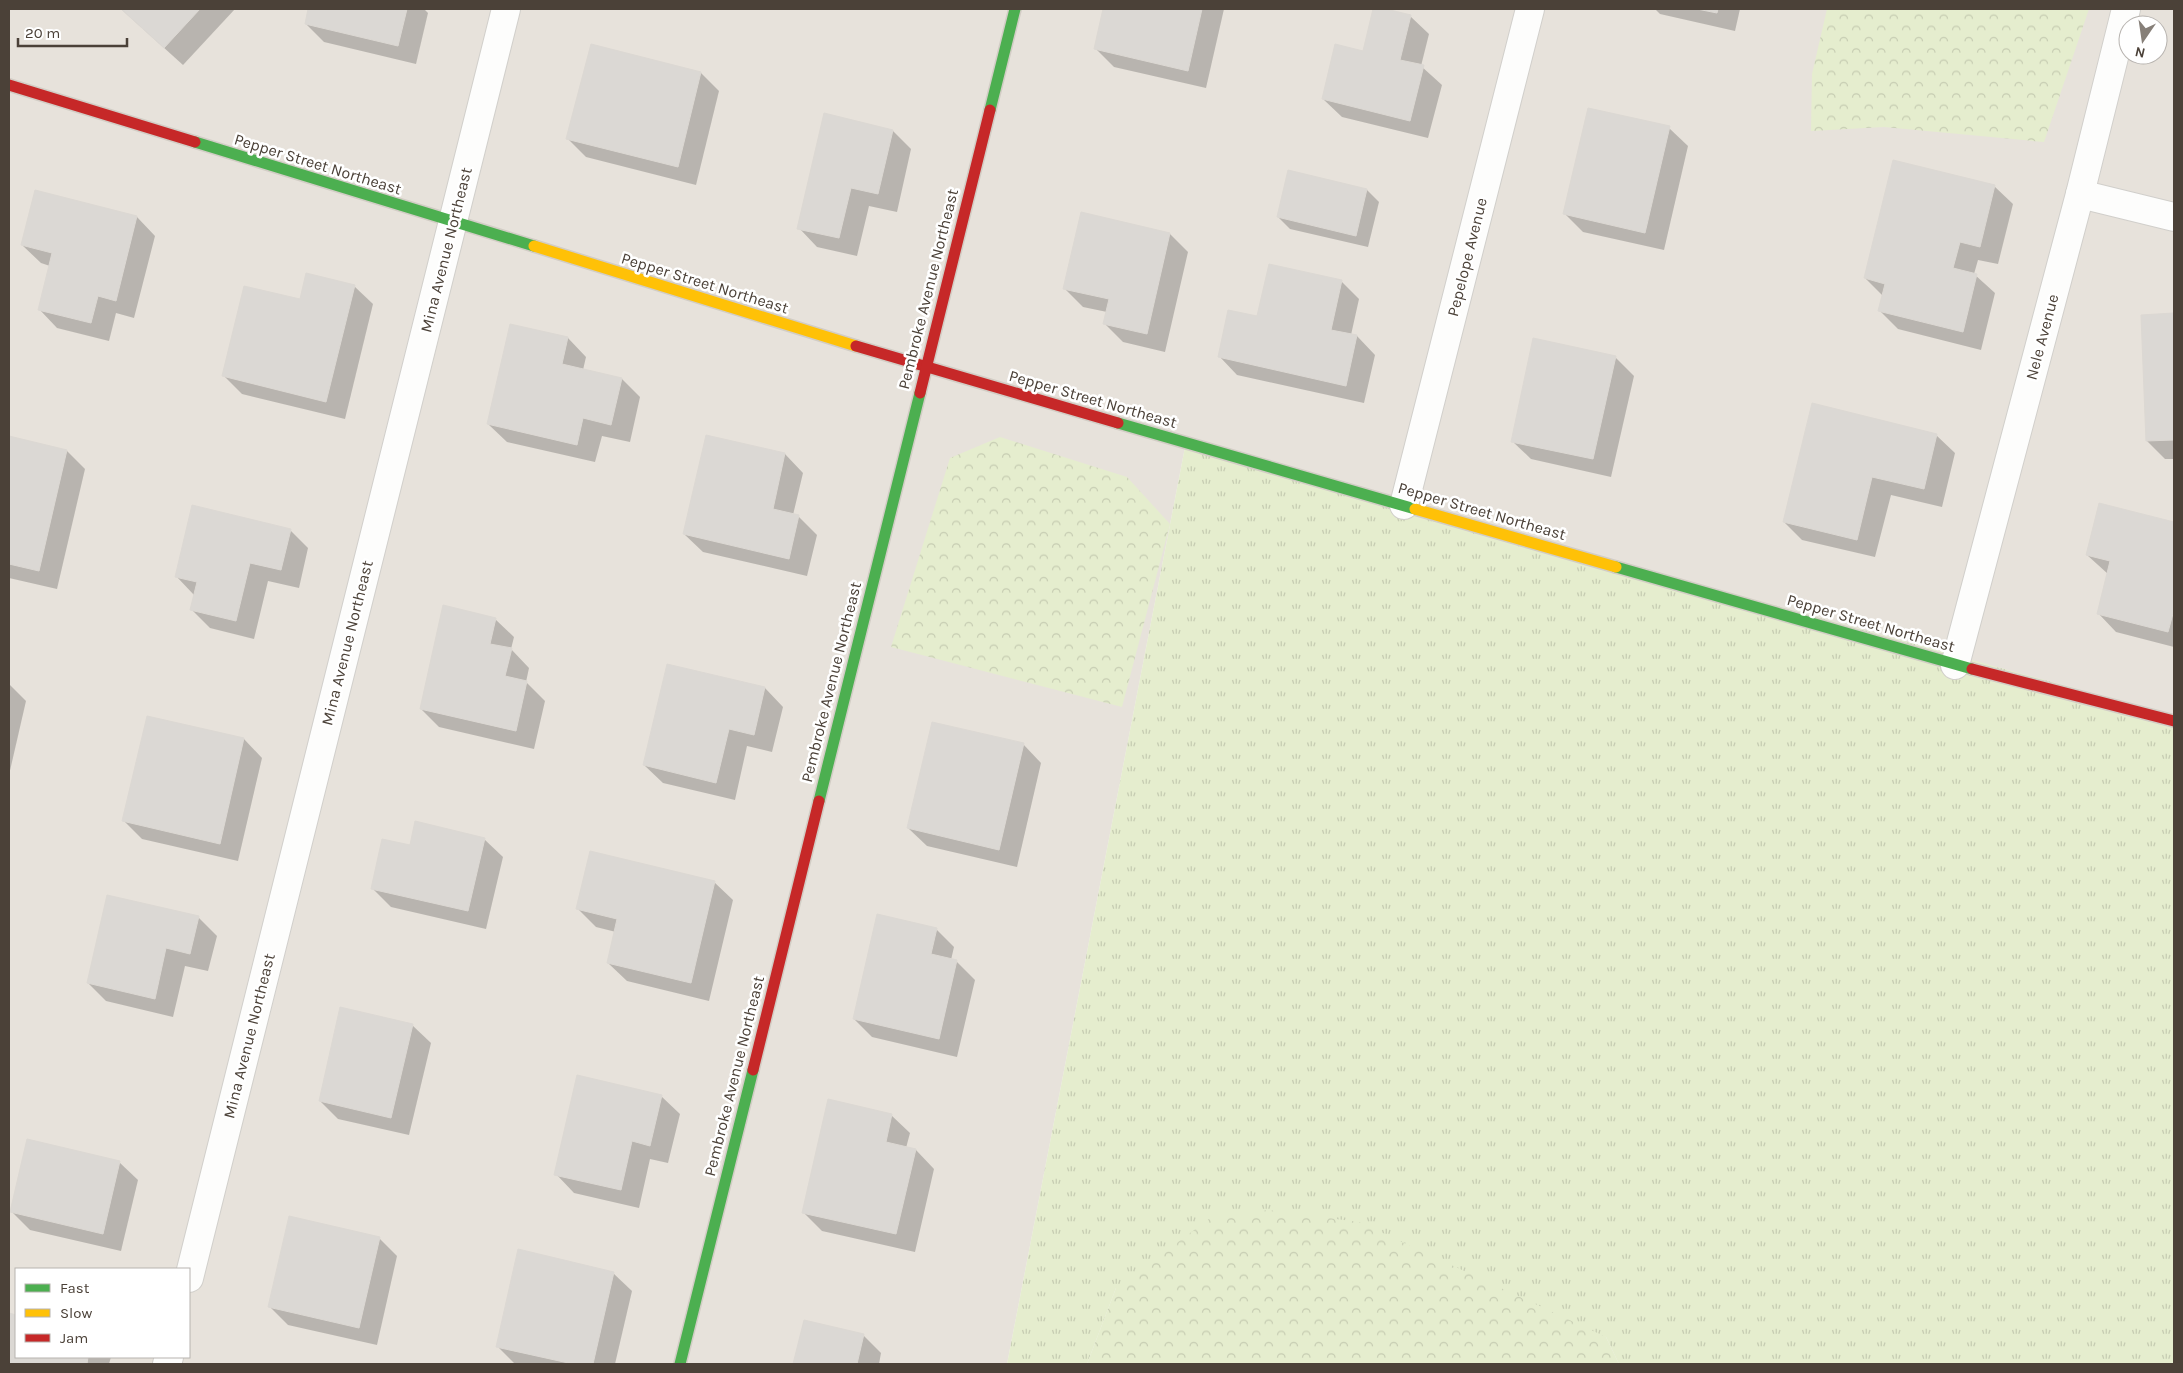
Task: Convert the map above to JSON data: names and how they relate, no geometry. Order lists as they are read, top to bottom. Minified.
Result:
{"streets":{"street":["Pepper Street Northeast","Mina Avenue Northeast","Pepelope Avenue","Pembroke Avenue Northeast","Nele Avenue"]},"crossings":[["Pepper Street Northeast","Mina Avenue Northeast"],["Pepper Street Northeast","Pepelope Avenue"],["Pepper Street Northeast","Pembroke Avenue Northeast"],["Pepper Street Northeast","Nele Avenue"]],"legend":["Fast","Slow","Jam"],"scale_bar":"20 m","north":"bottom"}
